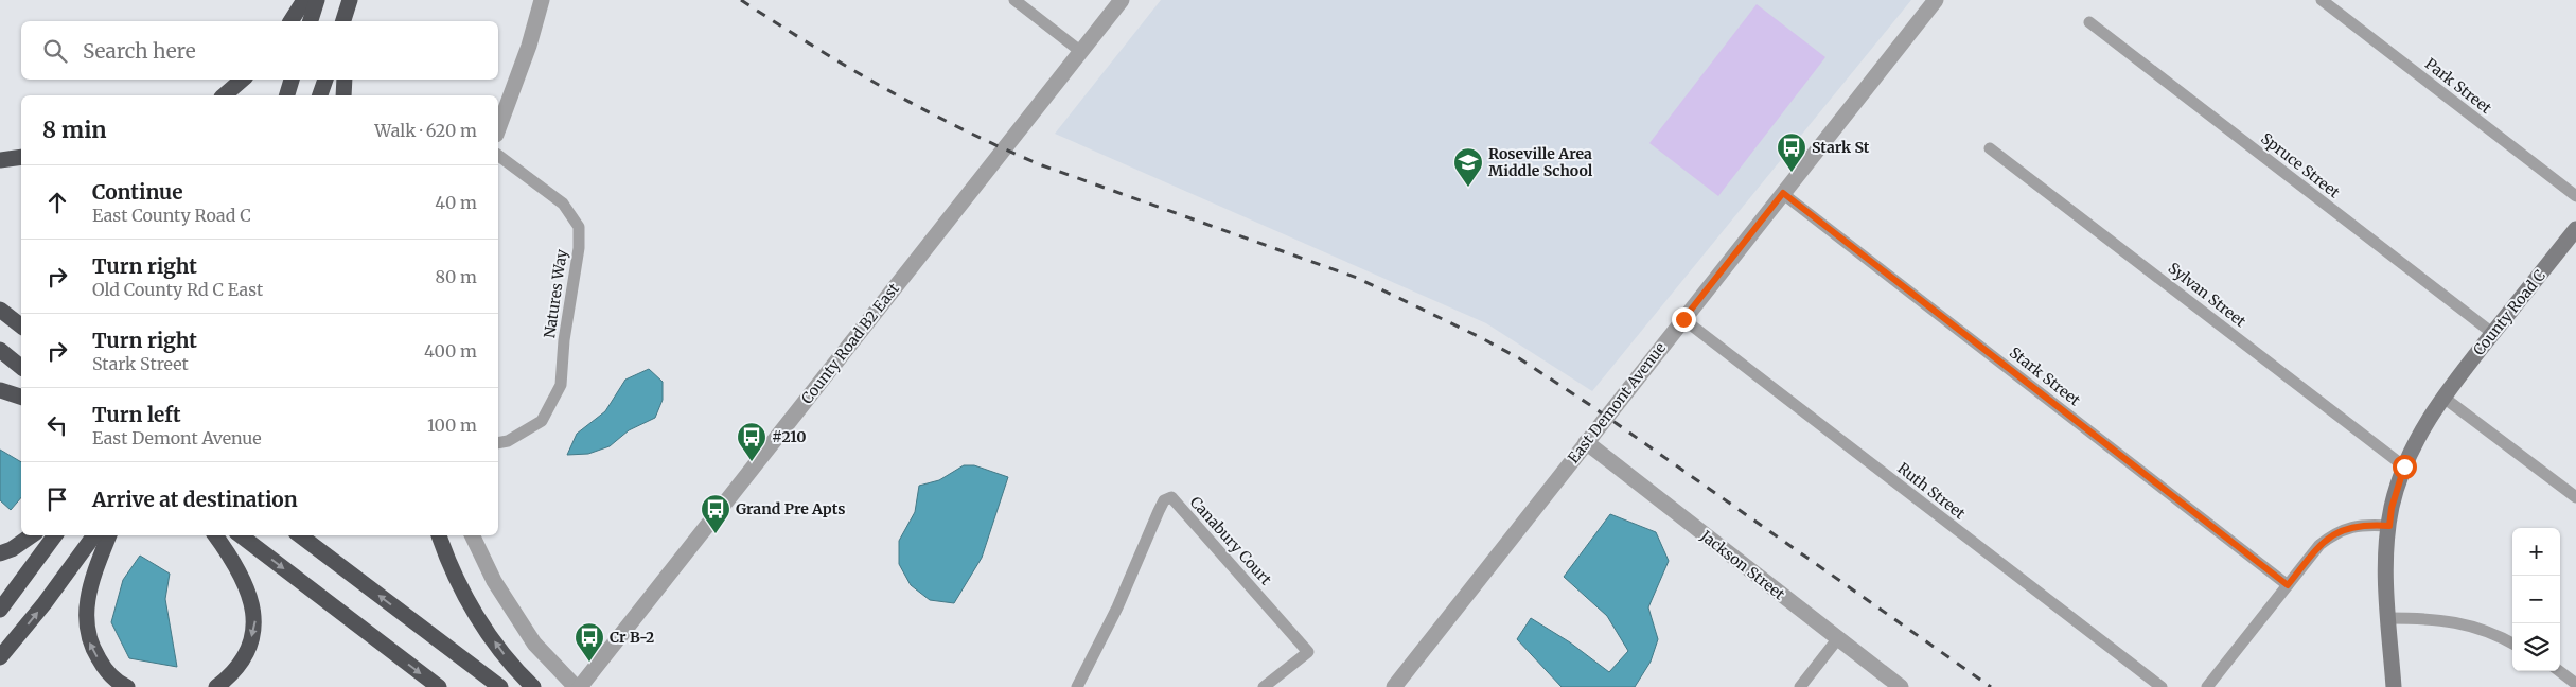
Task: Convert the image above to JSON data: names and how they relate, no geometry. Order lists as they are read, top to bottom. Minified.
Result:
{"streets":{"main road":["County Road C"],"street":["Park Street","Spruce Street","Natures Way","Sylvan Street","County Road B2 East","Stark Street","East Demont Avenue","Ruth Street","Canabury Court","Jackson Street"]},"crossings":[["Spruce Street","County Road C"],["Sylvan Street","County Road C"],["Stark Street","East Demont Avenue"],["East Demont Avenue","Ruth Street"],["East Demont Avenue","Jackson Street"]],"places":{"bus stop":["Stark St","#210","Grand Pre Apts","Cr B-2"],"school or university":["Roseville Area Middle School"]},"page":{"search":"Search here","heading":["8 min","Walk · 620 m"],"list":[["Continue","East County Road C","40 m"],["Turn right","Old County Rd C East","80 m"],["Turn right","Stark Street","400 m"],["Turn left","East Demont Avenue","100 m"],"Arrive at destination"],"map_buttons":["+","−"]}}
